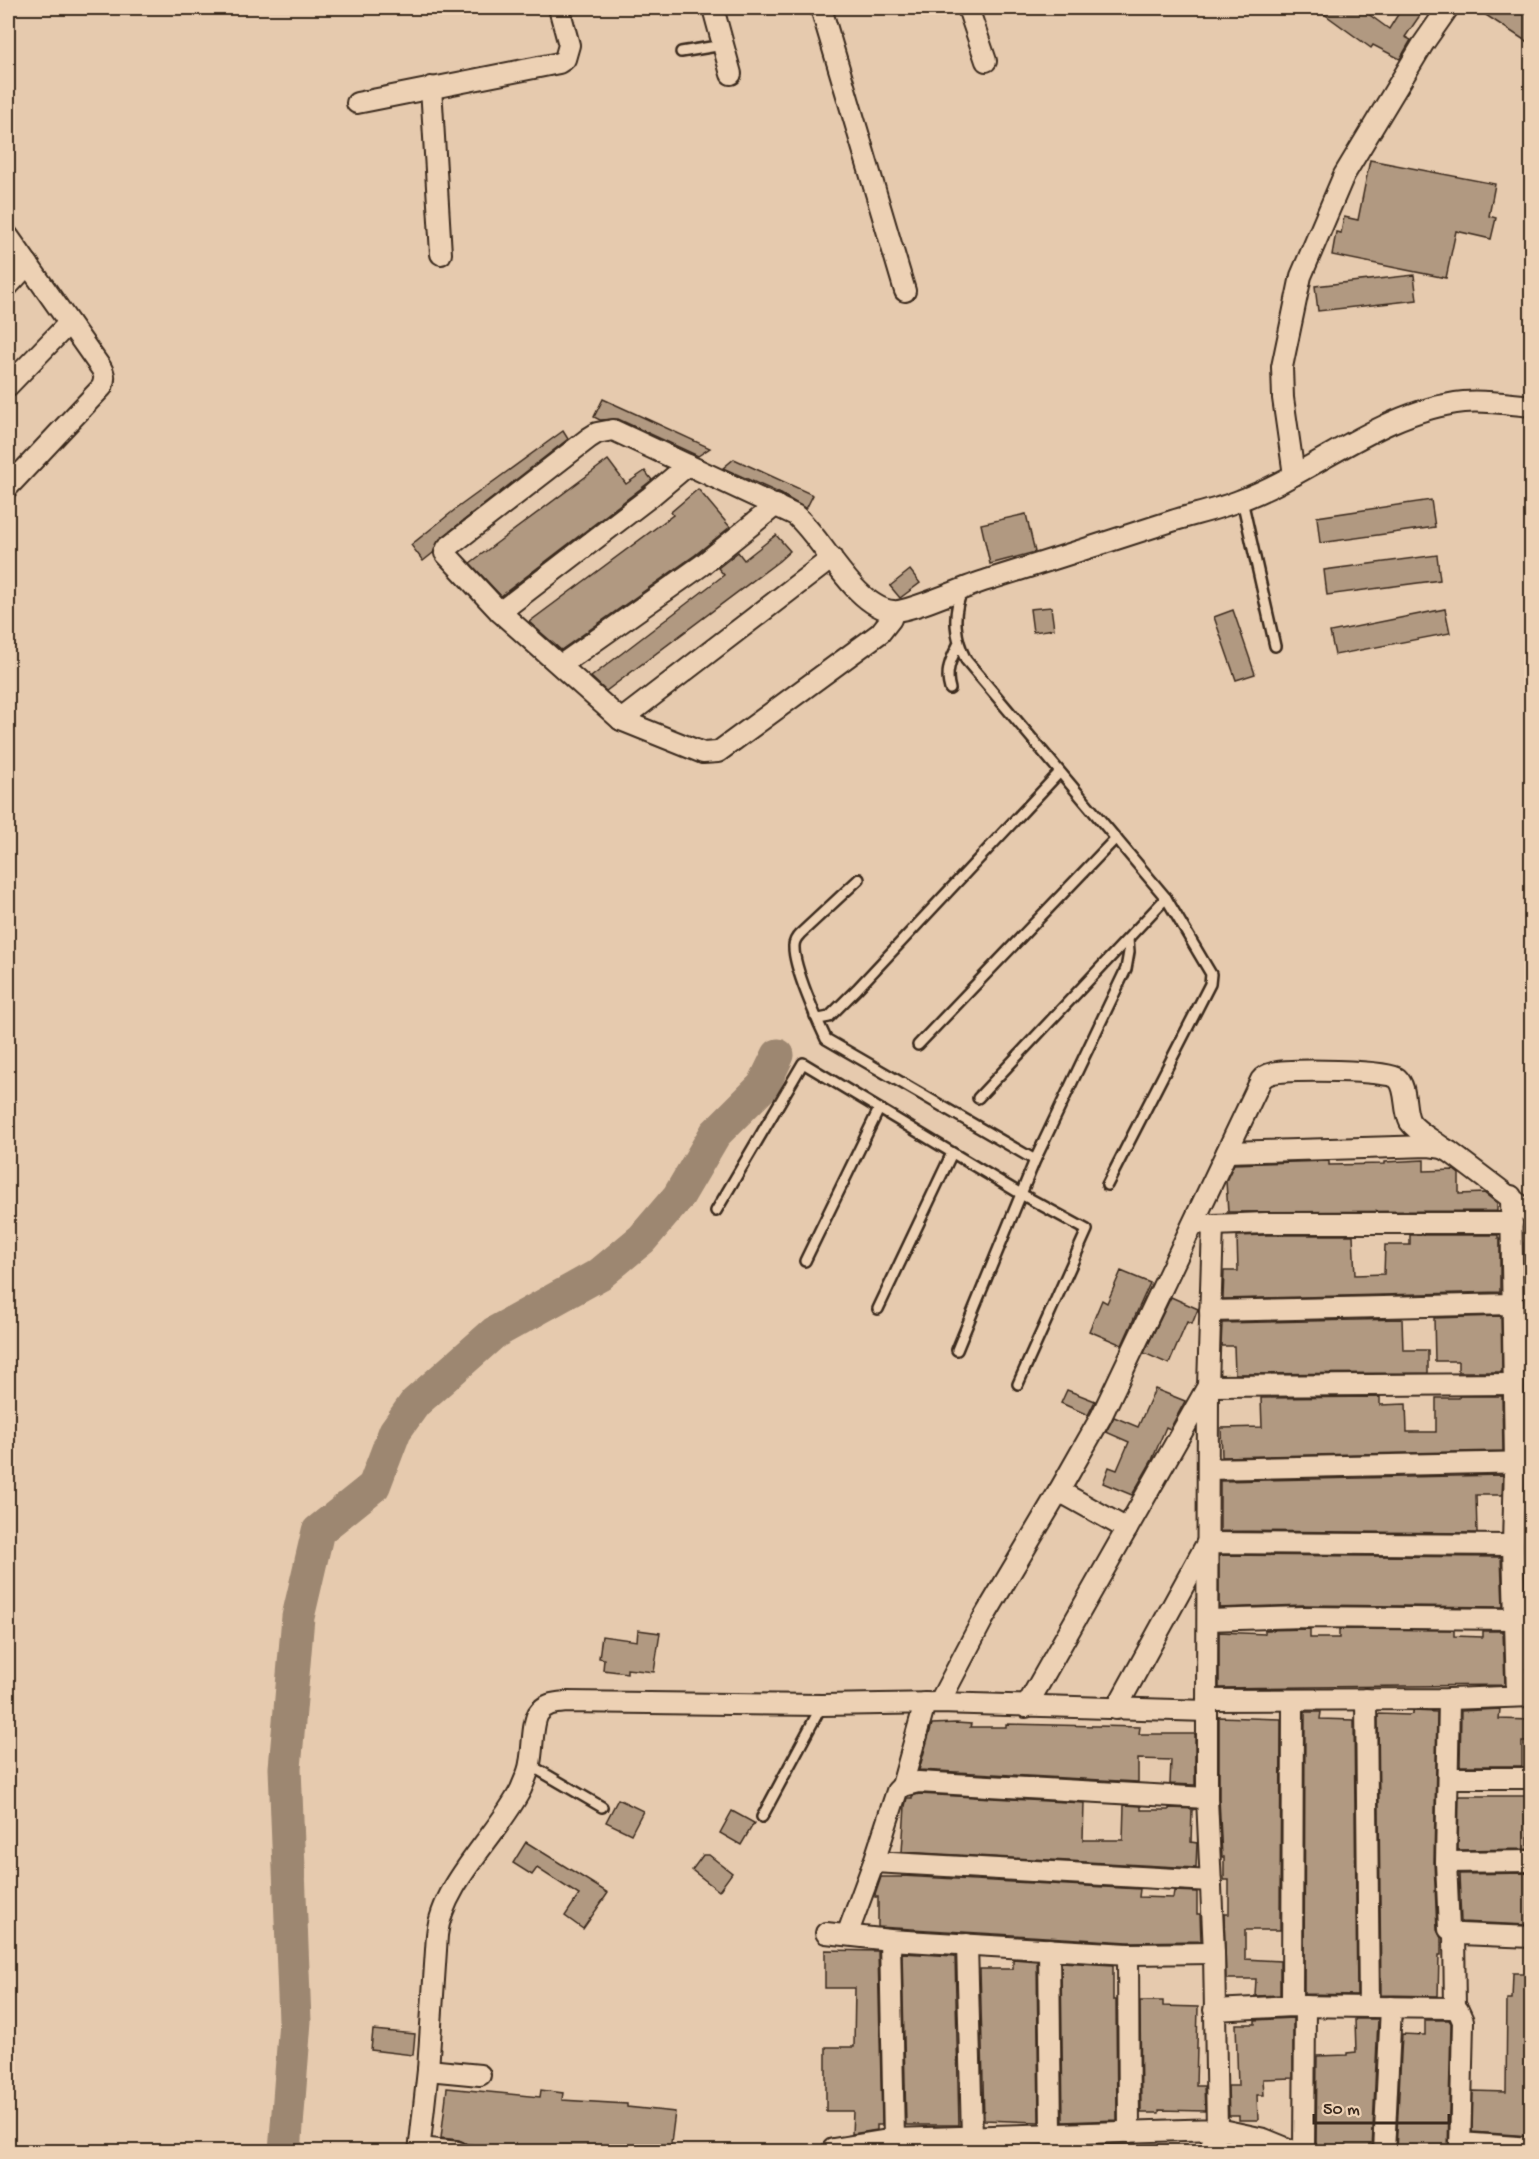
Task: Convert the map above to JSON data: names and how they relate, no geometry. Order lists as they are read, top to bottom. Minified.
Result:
{"scale_bar":"50 m"}
